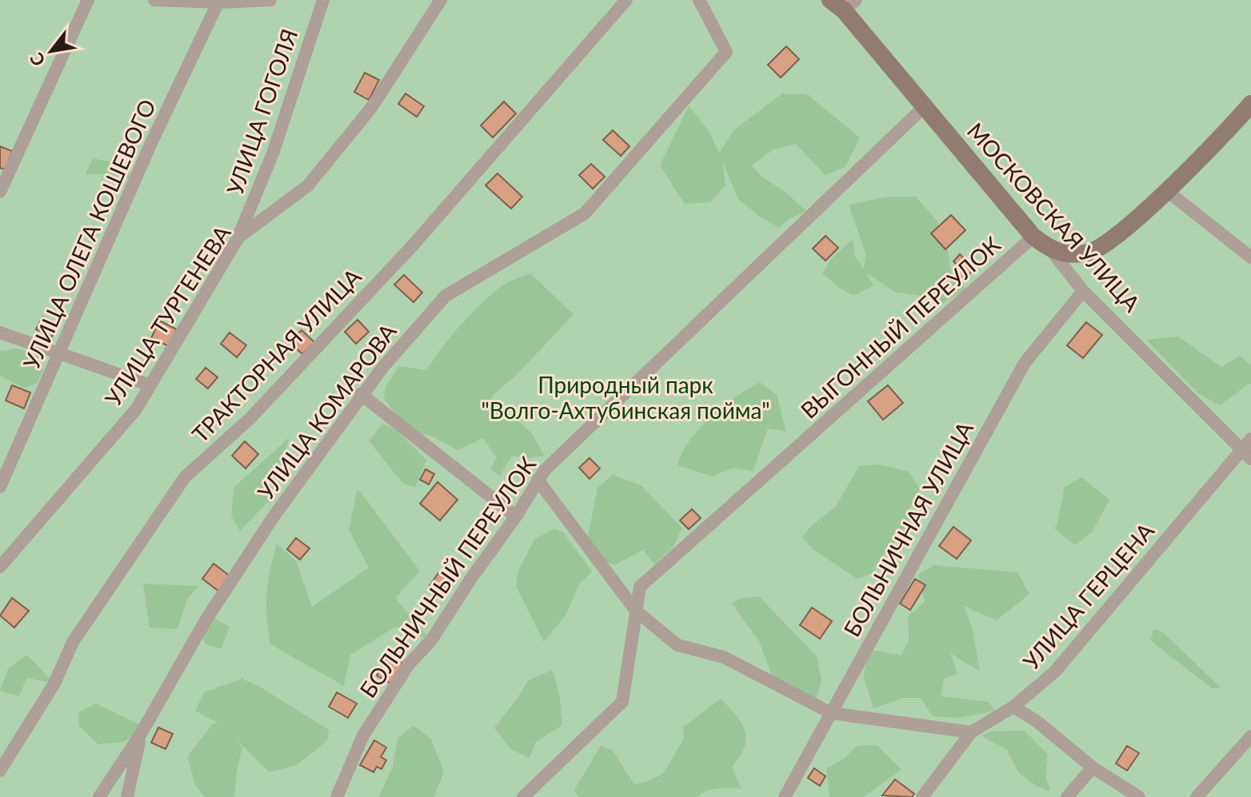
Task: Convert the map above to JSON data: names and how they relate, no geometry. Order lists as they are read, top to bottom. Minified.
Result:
{"streets":{"street":["УЛИЦА ГОГОЛЯ","МОСКОВСКАЯ УЛИЦА","УЛИЦА ОЛЕГА КОШЕВОГО","УЛИЦА ТУРГЕНЕВА","ВЫГОННЫЙ ПЕРЕУЛОК","ТРАКТОРНАЯ УЛИЦА","УЛИЦА КОМАРОВА","БОЛЬНИЧНАЯ УЛИЦА","БОЛЬНИЧНЫЙ ПЕРЕУЛОК","УЛИЦА ГЕРЦЕНА"]},"crossings":[["УЛИЦА ГОГОЛЯ","УЛИЦА ТУРГЕНЕВА"],["МОСКОВСКАЯ УЛИЦА","ВЫГОННЫЙ ПЕРЕУЛОК"],["МОСКОВСКАЯ УЛИЦА","БОЛЬНИЧНАЯ УЛИЦА"],["МОСКОВСКАЯ УЛИЦА","БОЛЬНИЧНЫЙ ПЕРЕУЛОК"],["МОСКОВСКАЯ УЛИЦА","УЛИЦА ГЕРЦЕНА"]],"parks":["Природный парк \"Волго-Ахтубинская пойма\""],"north":"bottom left"}
